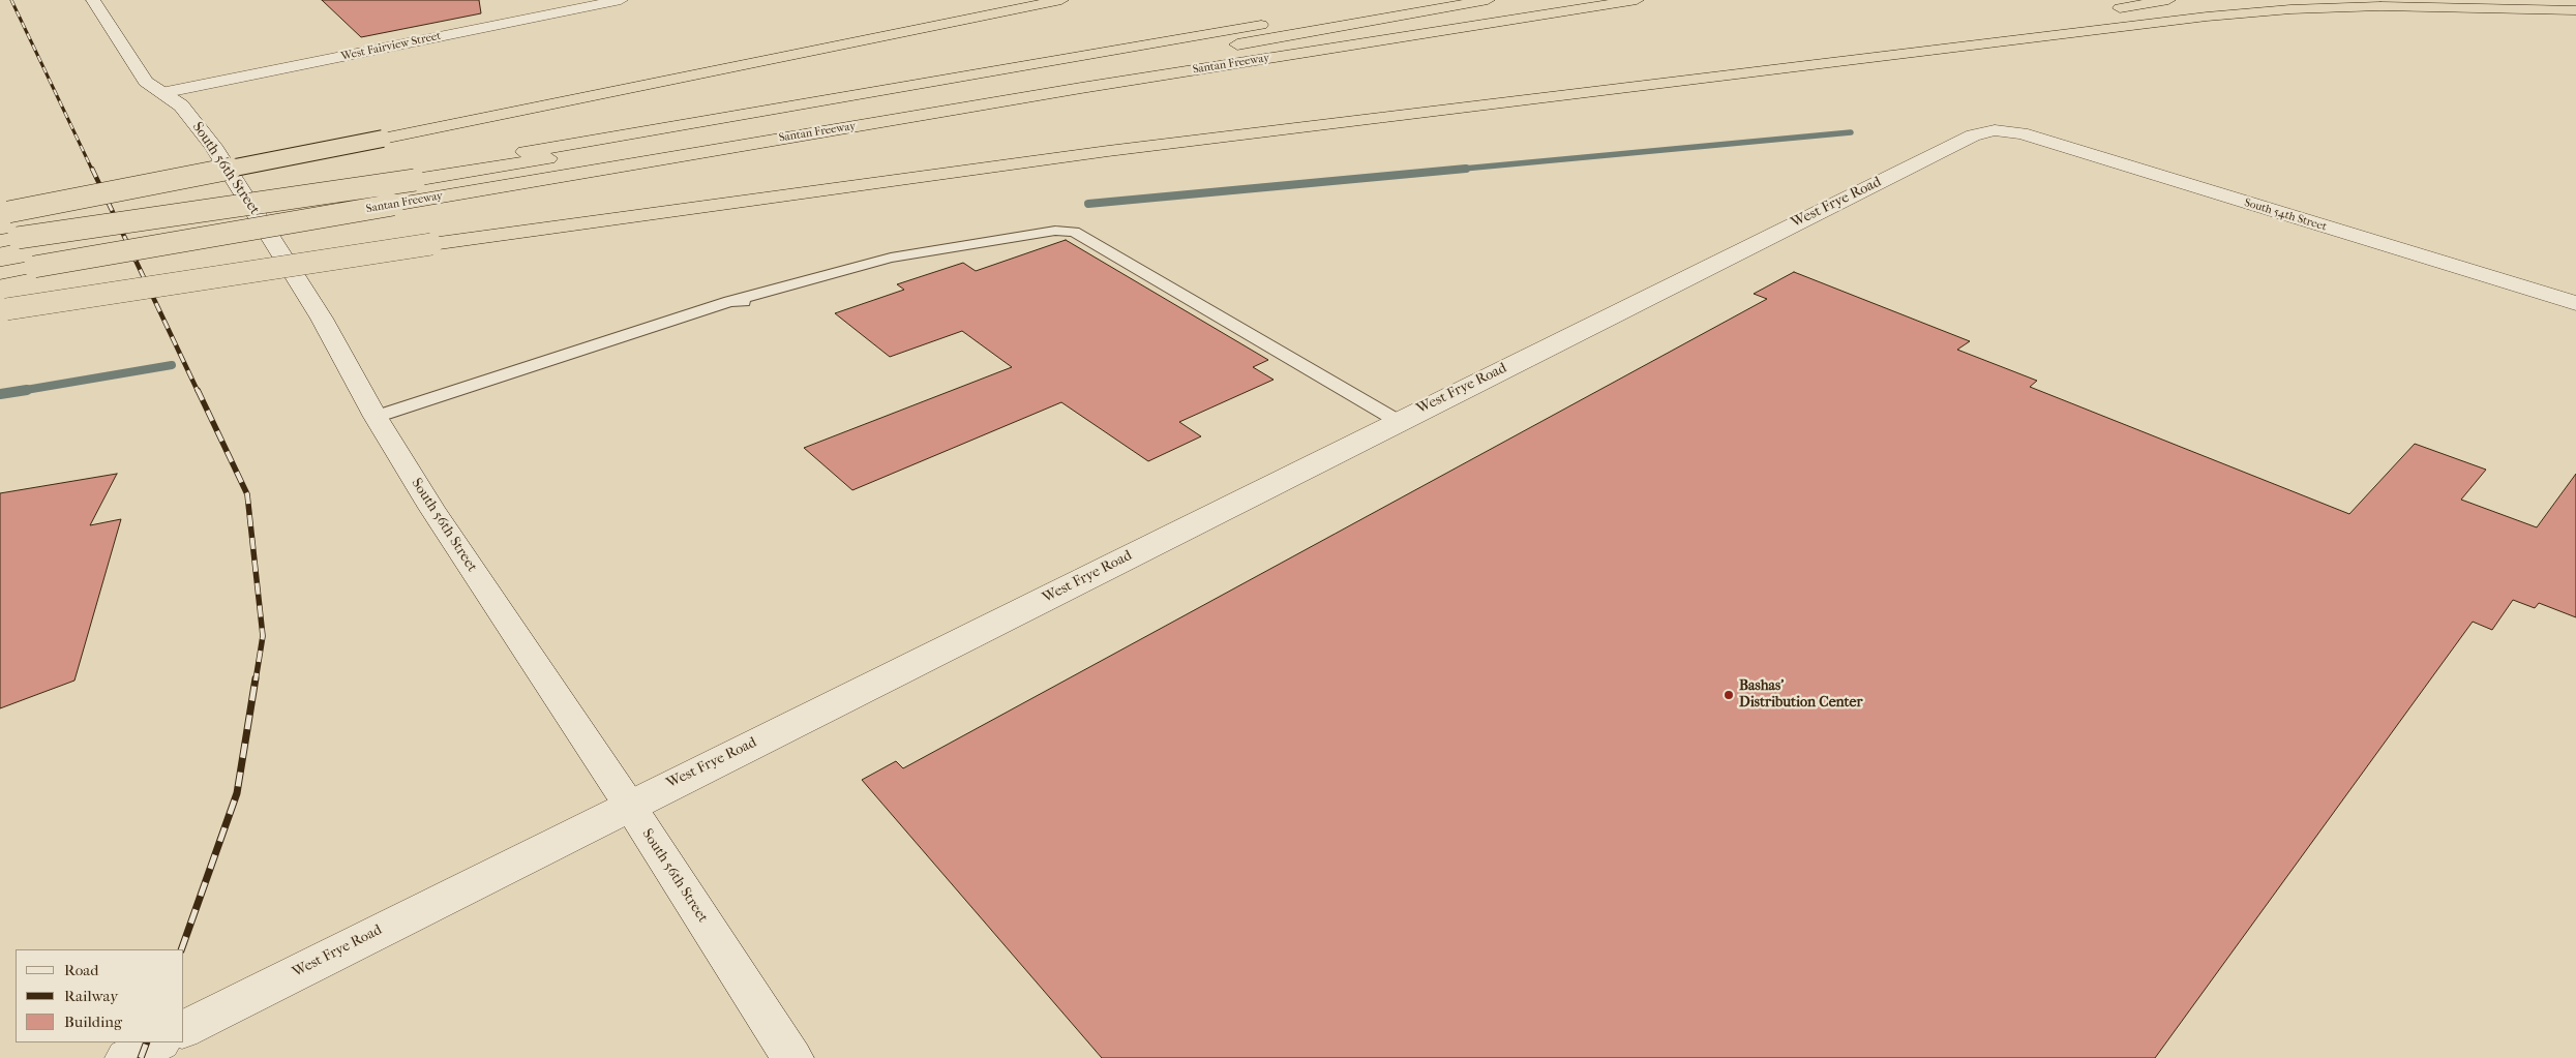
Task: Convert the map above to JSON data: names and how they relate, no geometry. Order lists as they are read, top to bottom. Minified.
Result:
{"streets":{"highway":["Santan Freeway"],"street":["West Fairview Street","South 56th Street","West Frye Road","South 54th Street"]},"crossings":[["West Fairview Street","South 56th Street"],["South 56th Street","West Frye Road"],["West Frye Road","South 54th Street"]],"places":["Bashas' Distribution Center"],"legend":["Road","Railway","Building"]}
